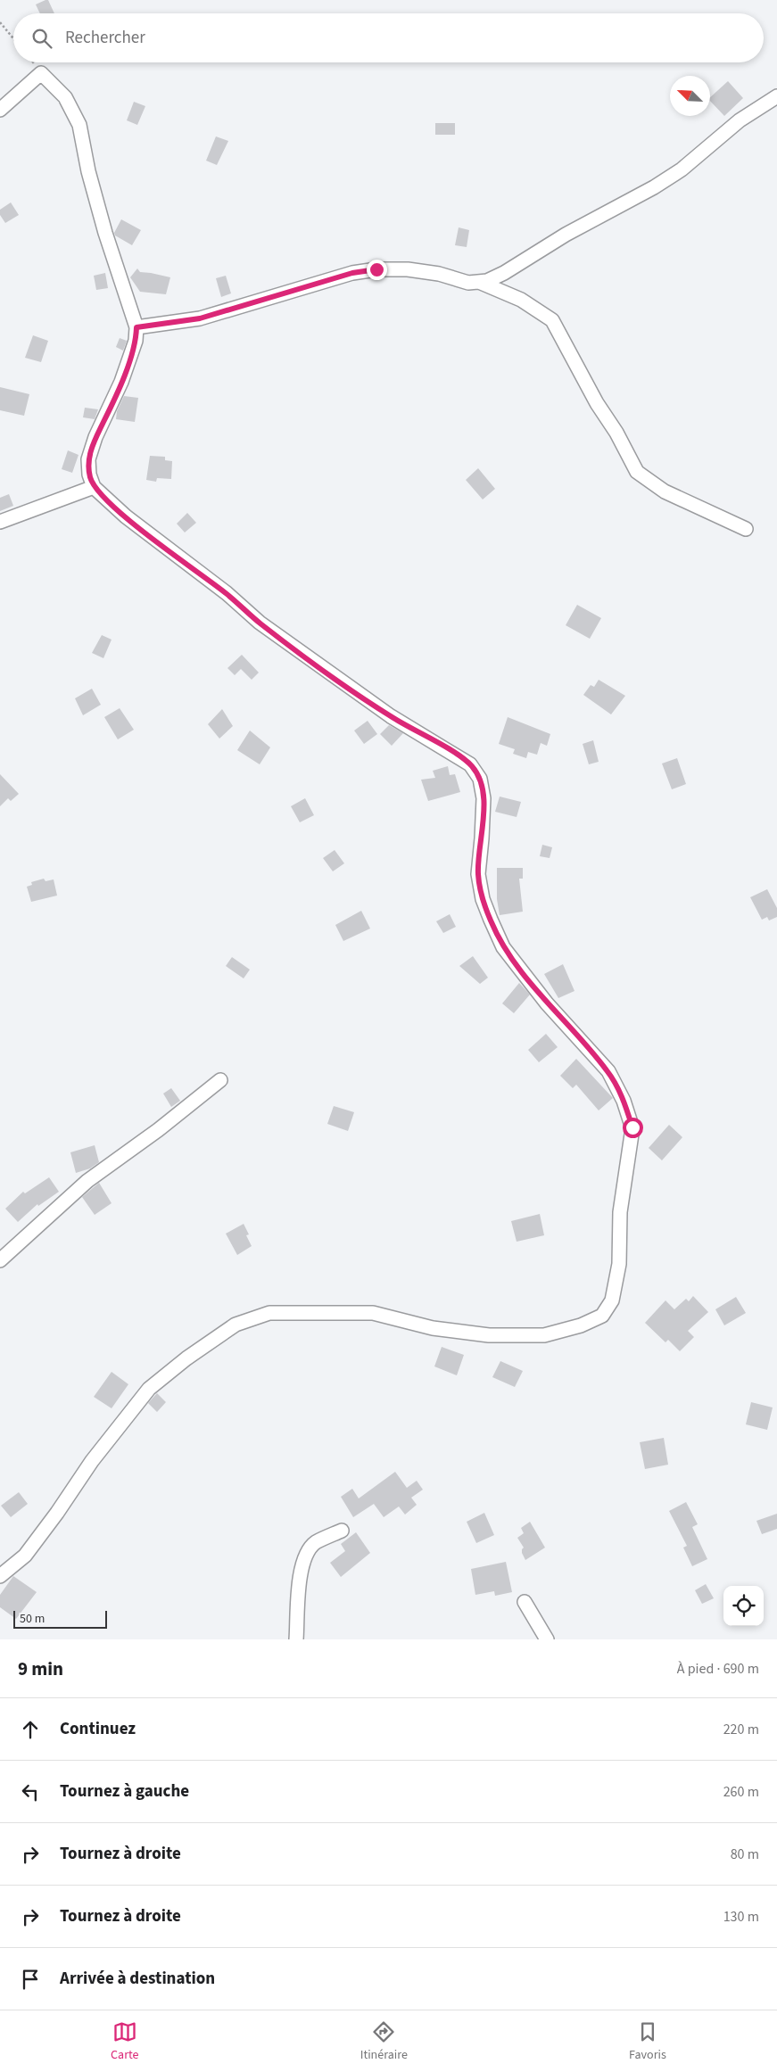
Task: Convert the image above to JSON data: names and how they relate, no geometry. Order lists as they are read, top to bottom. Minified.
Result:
{"scale_bar":"50 m","north":"top left","page":{"search":"Rechercher","scale":"50 m","heading":["9 min","À pied · 690 m"],"list":[["Continuez","220 m"],["Tournez à gauche","260 m"],["Tournez à droite","80 m"],["Tournez à droite","130 m"],"Arrivée à destination"],"nav":["Carte","Itinéraire","Favoris"]}}
